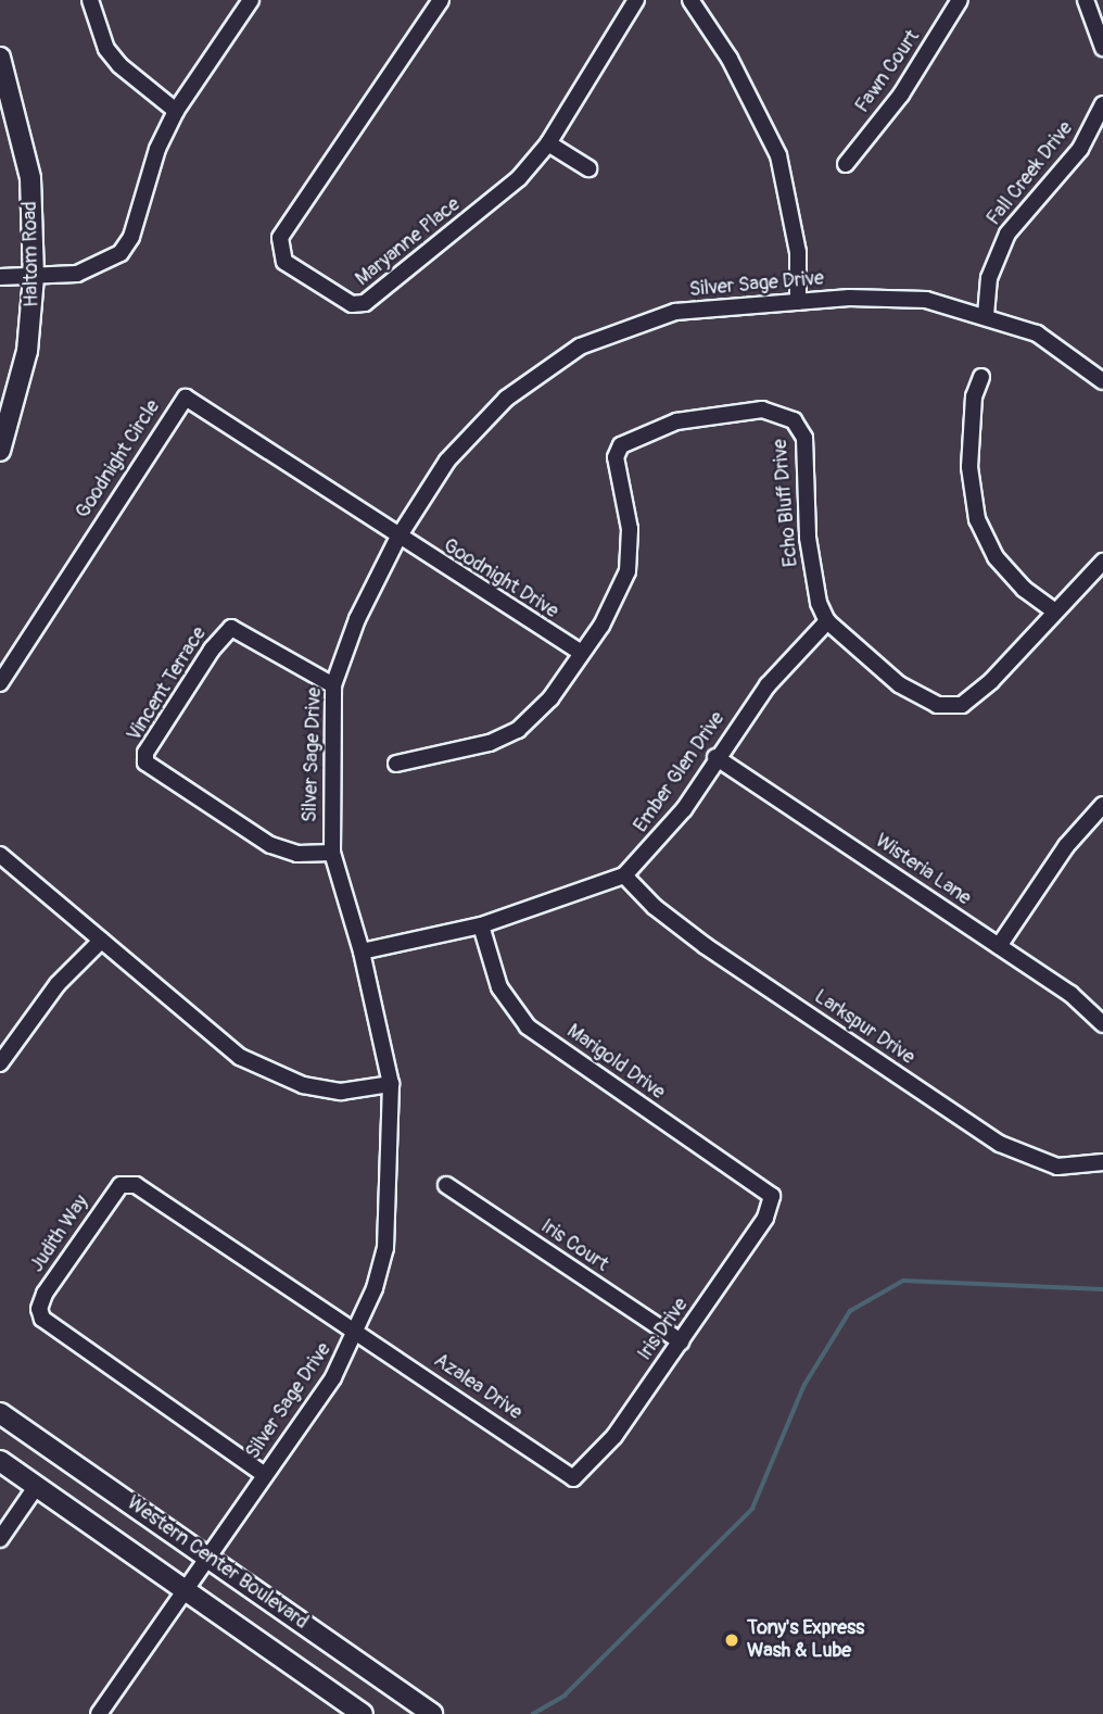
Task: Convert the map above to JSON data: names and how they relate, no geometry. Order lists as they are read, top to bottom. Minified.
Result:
{"streets":{"main road":["Haltom Road","Western Center Boulevard"],"street":["Fawn Court","Fall Creek Drive","Maryanne Place","Silver Sage Drive","Goodnight Circle","Echo Bluff Drive","Goodnight Drive","Vincent Terrace","Ember Glen Drive","Wisteria Lane","Larkspur Drive","Marigold Drive","Judith Way","Iris Court","Iris Drive","Azalea Drive"]},"crossings":[["Fall Creek Drive","Silver Sage Drive"],["Silver Sage Drive","Goodnight Circle"],["Silver Sage Drive","Goodnight Drive"],["Silver Sage Drive","Vincent Terrace"],["Silver Sage Drive","Ember Glen Drive"],["Silver Sage Drive","Judith Way"],["Silver Sage Drive","Azalea Drive"],["Silver Sage Drive","Western Center Boulevard"],["Goodnight Circle","Goodnight Drive"],["Echo Bluff Drive","Goodnight Drive"],["Echo Bluff Drive","Ember Glen Drive"],["Ember Glen Drive","Wisteria Lane"],["Ember Glen Drive","Larkspur Drive"],["Ember Glen Drive","Marigold Drive"],["Marigold Drive","Iris Drive"],["Judith Way","Azalea Drive"],["Iris Court","Iris Drive"],["Iris Drive","Azalea Drive"]],"places":["Tony's Express Wash & Lube"]}
